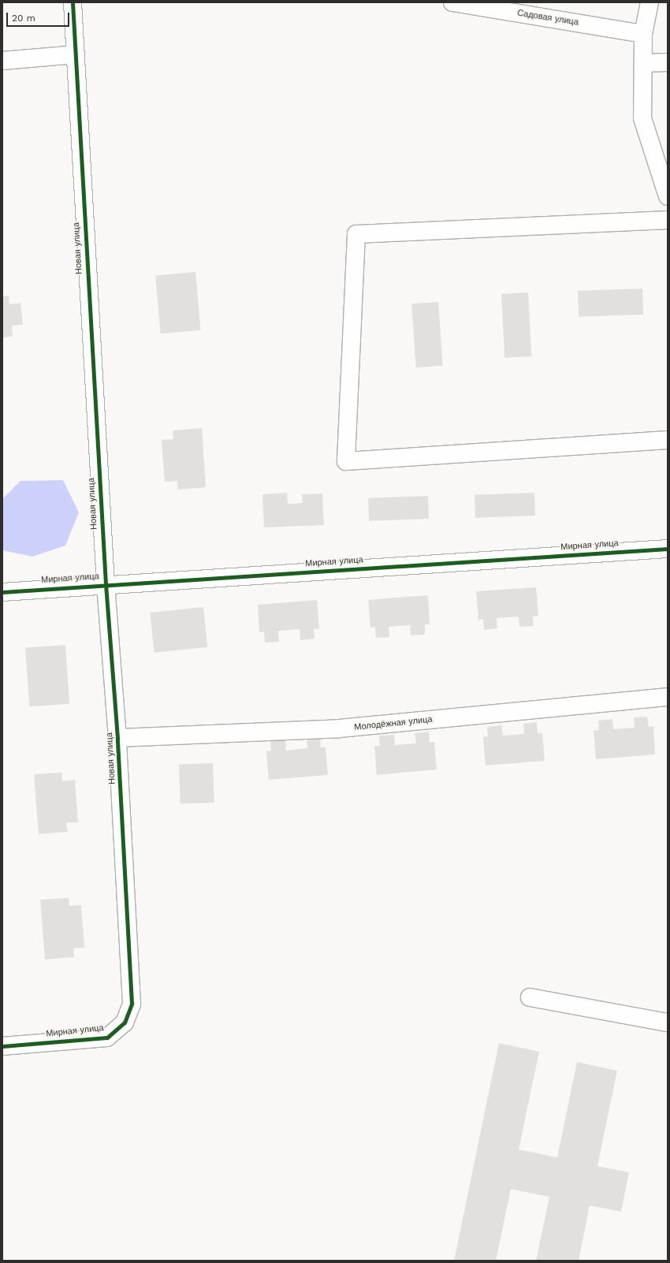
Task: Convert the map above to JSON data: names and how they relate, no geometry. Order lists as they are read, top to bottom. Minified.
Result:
{"streets":{"street":["Садовая улица","Новая улица","Мирная улица","Молодёжная улица"]},"crossings":[["Новая улица","Мирная улица"],["Новая улица","Молодёжная улица"]],"scale_bar":"20 m"}
